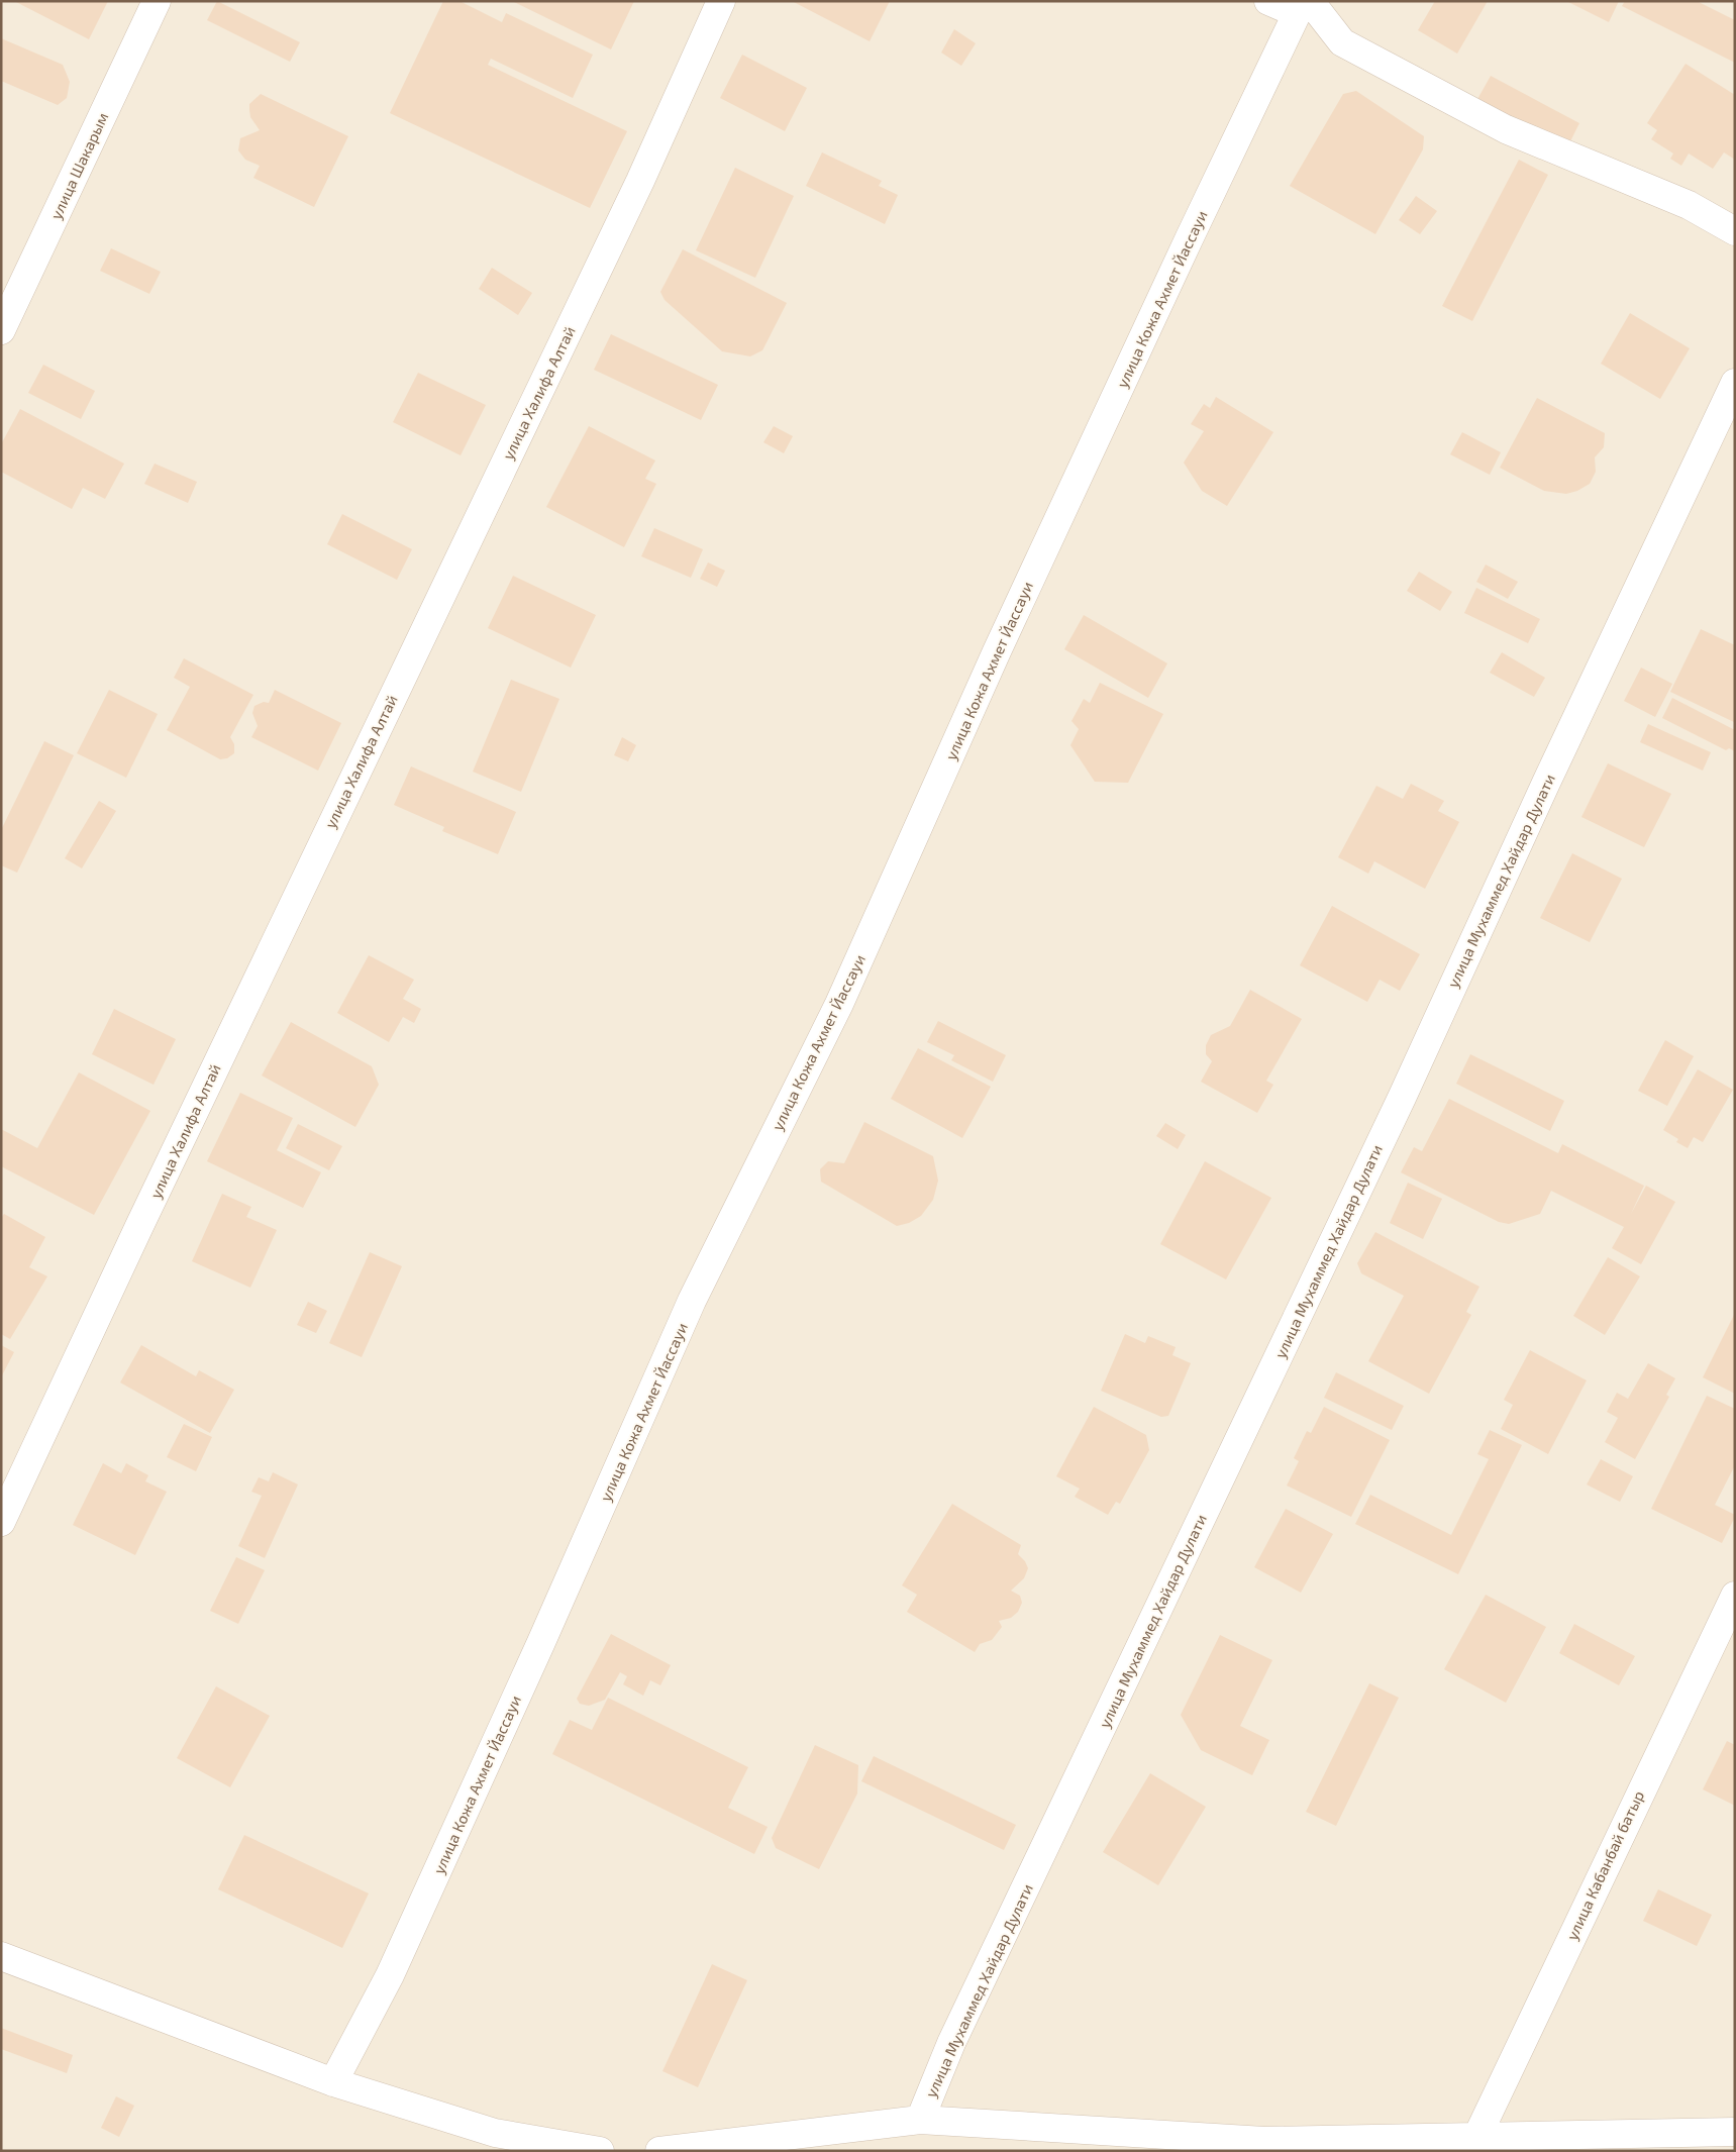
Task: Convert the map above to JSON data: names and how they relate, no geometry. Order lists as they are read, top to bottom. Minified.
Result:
{"streets":{"street":["улица Шакарым","улица Кожа Ахмет Йассауи","улица Халифа Алтай","улица Мухаммед Хайдар Дулати","улица Кабанбай батыр"]}}
